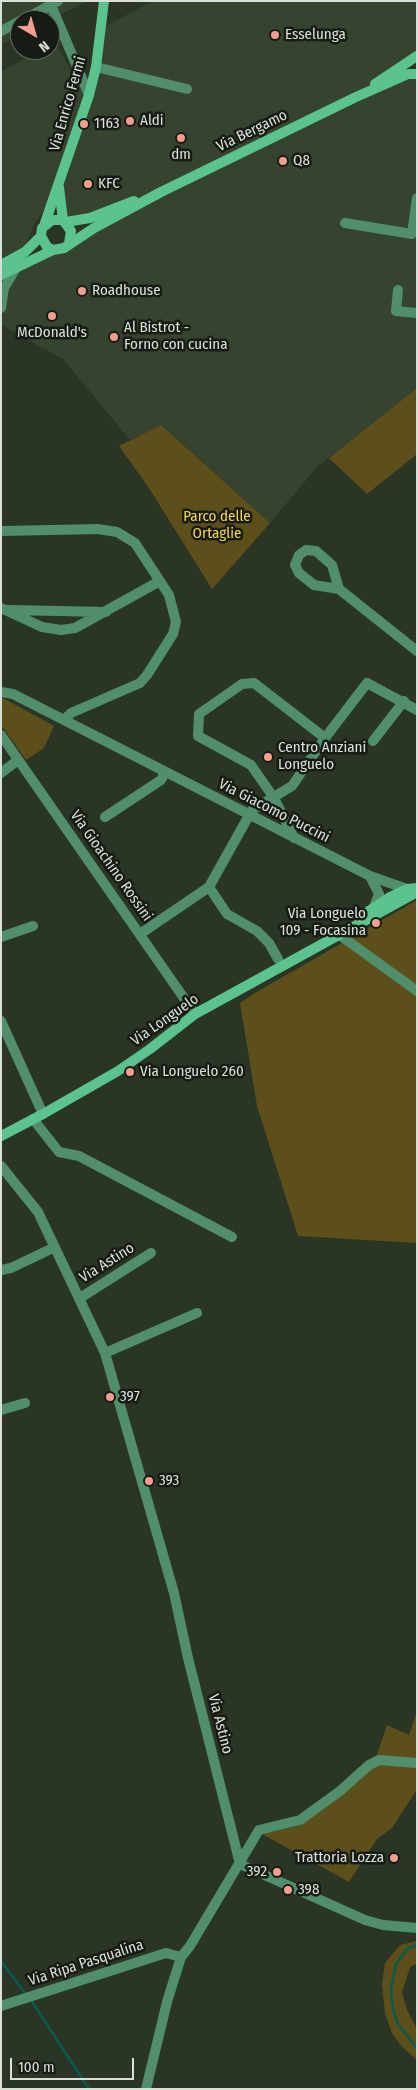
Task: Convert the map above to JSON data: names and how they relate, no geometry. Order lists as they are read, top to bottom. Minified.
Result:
{"streets":{"street":["Via Enrico Fermi","Via Bergamo","Via Giacomo Puccini","Via Gioachino Rossini","Via Longuelo","Via Astino","Via Ripa Pasqualina"]},"crossings":[["Via Enrico Fermi","Via Bergamo"],["Via Giacomo Puccini","Via Longuelo"],["Via Gioachino Rossini","Via Longuelo"]],"parks":["Parco delle Ortaglie"],"places":["Esselunga","Aldi","1163","dm","Q8","KFC","Roadhouse","McDonald's","Al Bistrot - Forno con cucina","Centro Anziani Longuelo","Via Longuelo 109 - Focasina","Via Longuelo 260","397","393","Trattoria Lozza","392","398"],"scale_bar":"100 m","north":"bottom right"}
